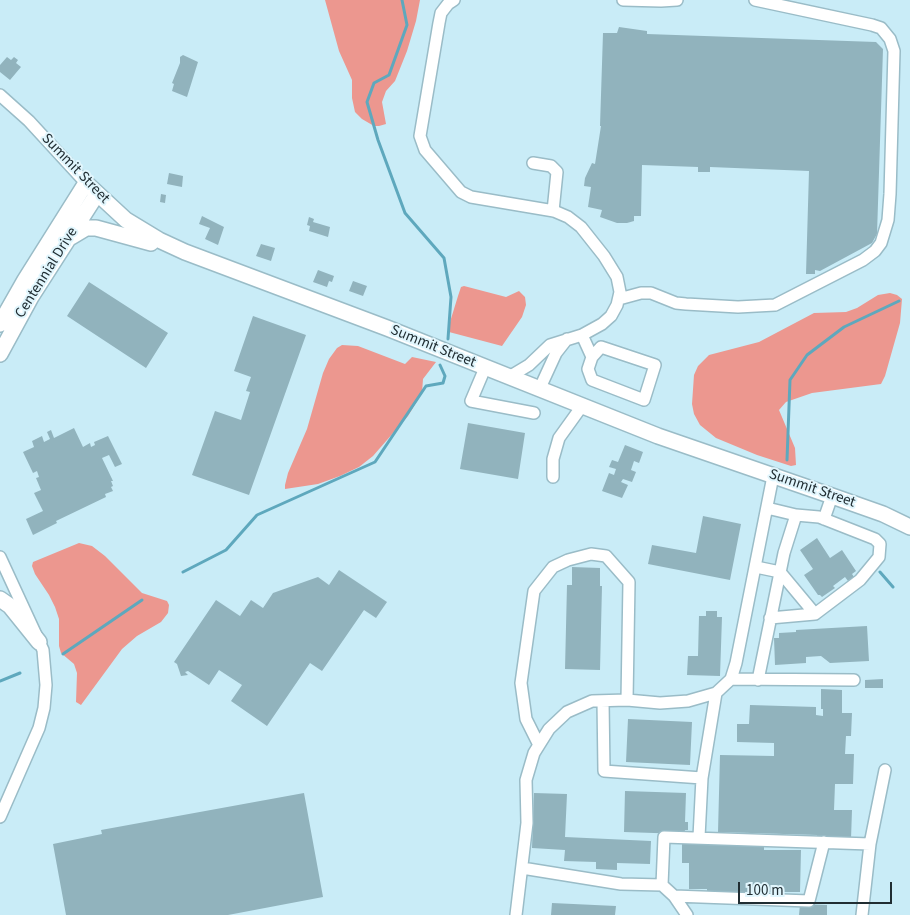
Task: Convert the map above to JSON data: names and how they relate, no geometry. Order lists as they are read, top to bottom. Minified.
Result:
{"streets":{"main road":["Summit Street","Centennial Drive"]},"crossings":[["Summit Street","Centennial Drive"]],"scale_bar":"100 m"}
